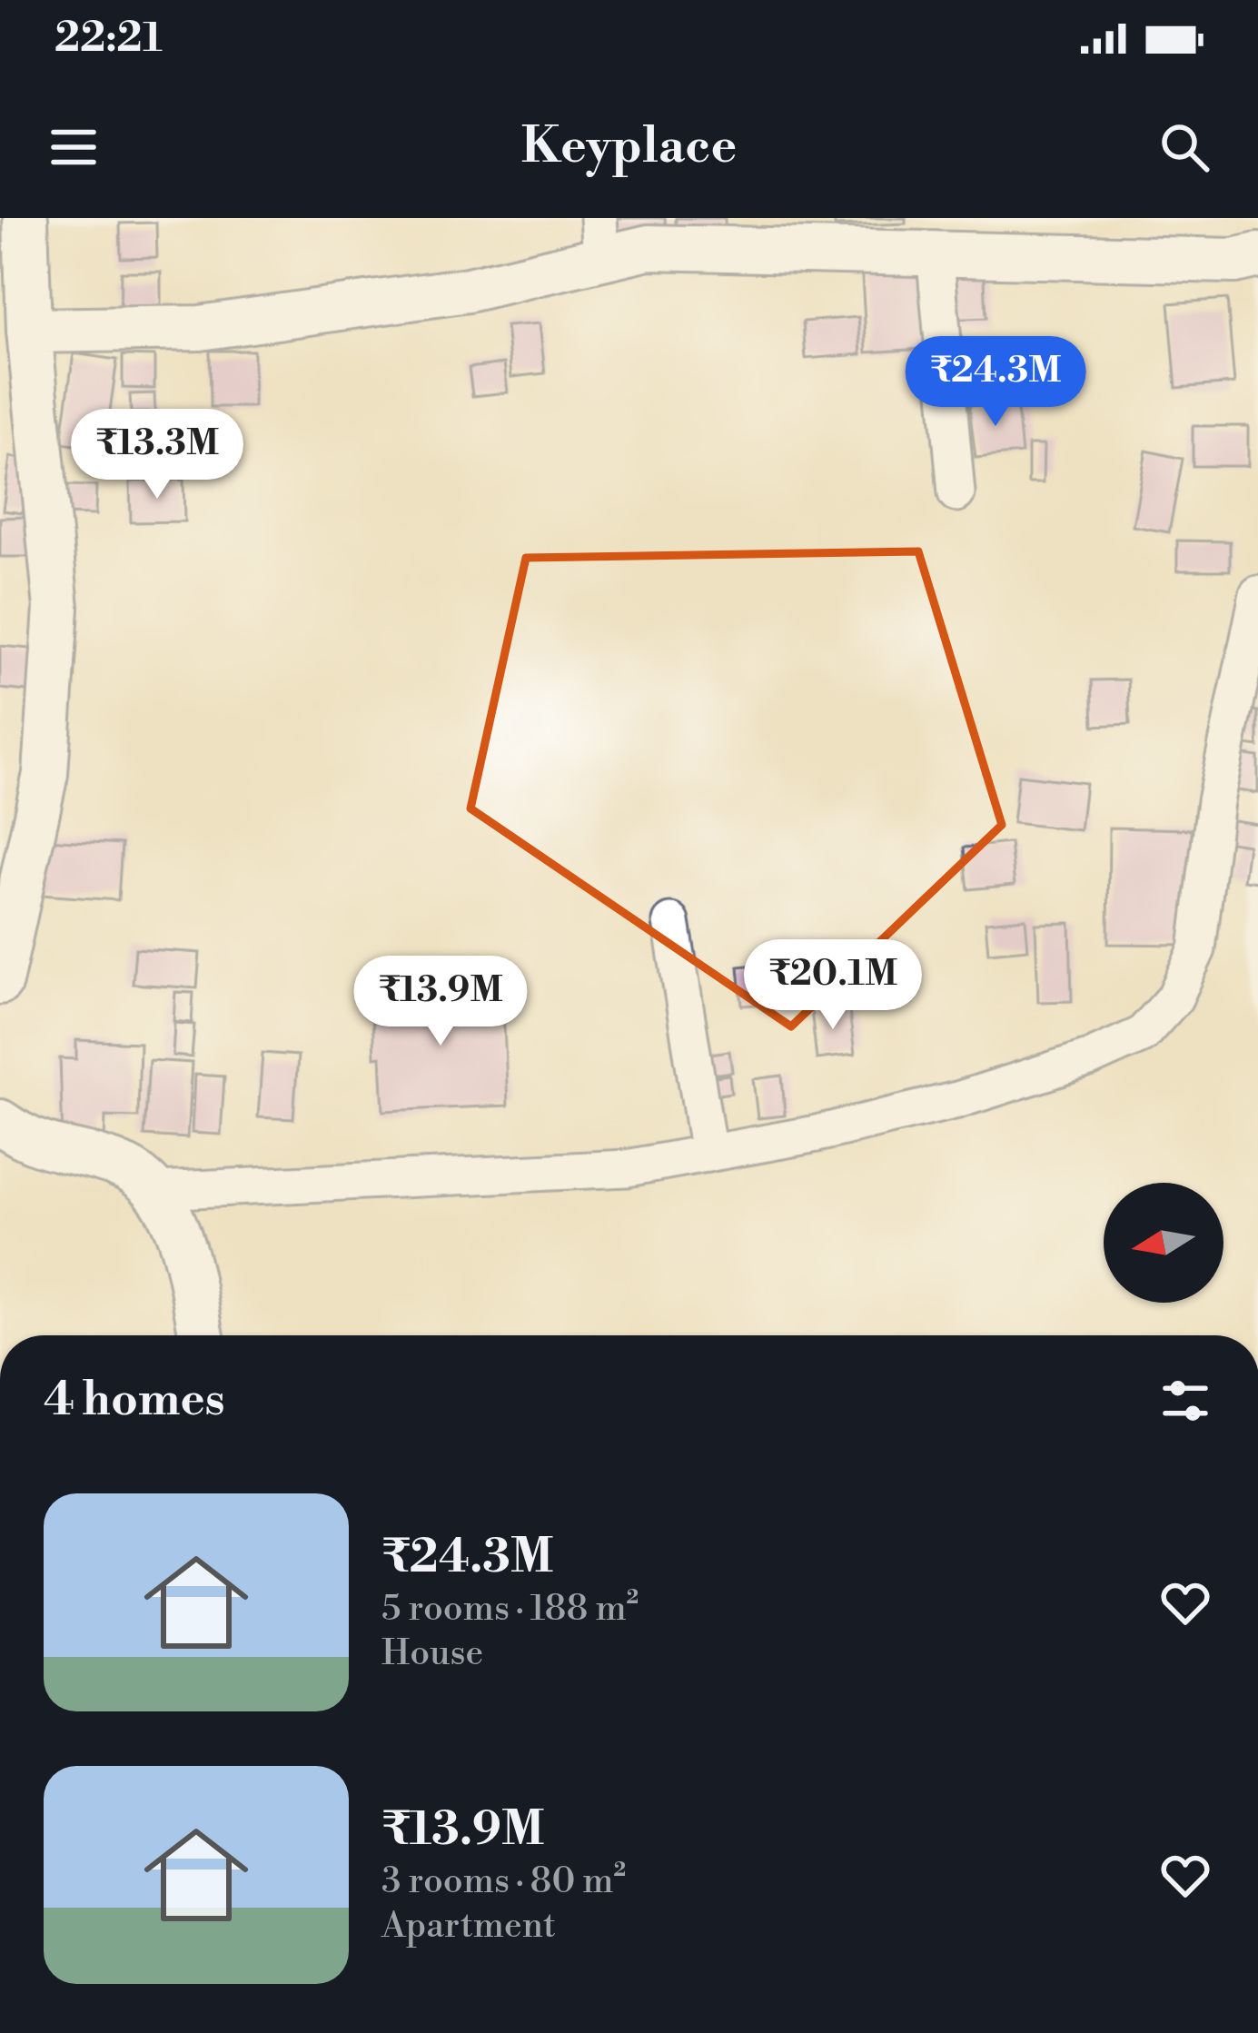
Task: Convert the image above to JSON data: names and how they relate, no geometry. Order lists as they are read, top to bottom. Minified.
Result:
{"north":"left","page":{"status":"22:21","header":"Keyplace","price":["₹24.3M","₹13.3M","₹20.1M","₹13.9M"],"heading":"4 homes","list":[{"name":"₹24.3M","note":"5 rooms · 188 m² · House"},{"name":"₹13.9M","note":"3 rooms · 80 m² · Apartment"}]}}
